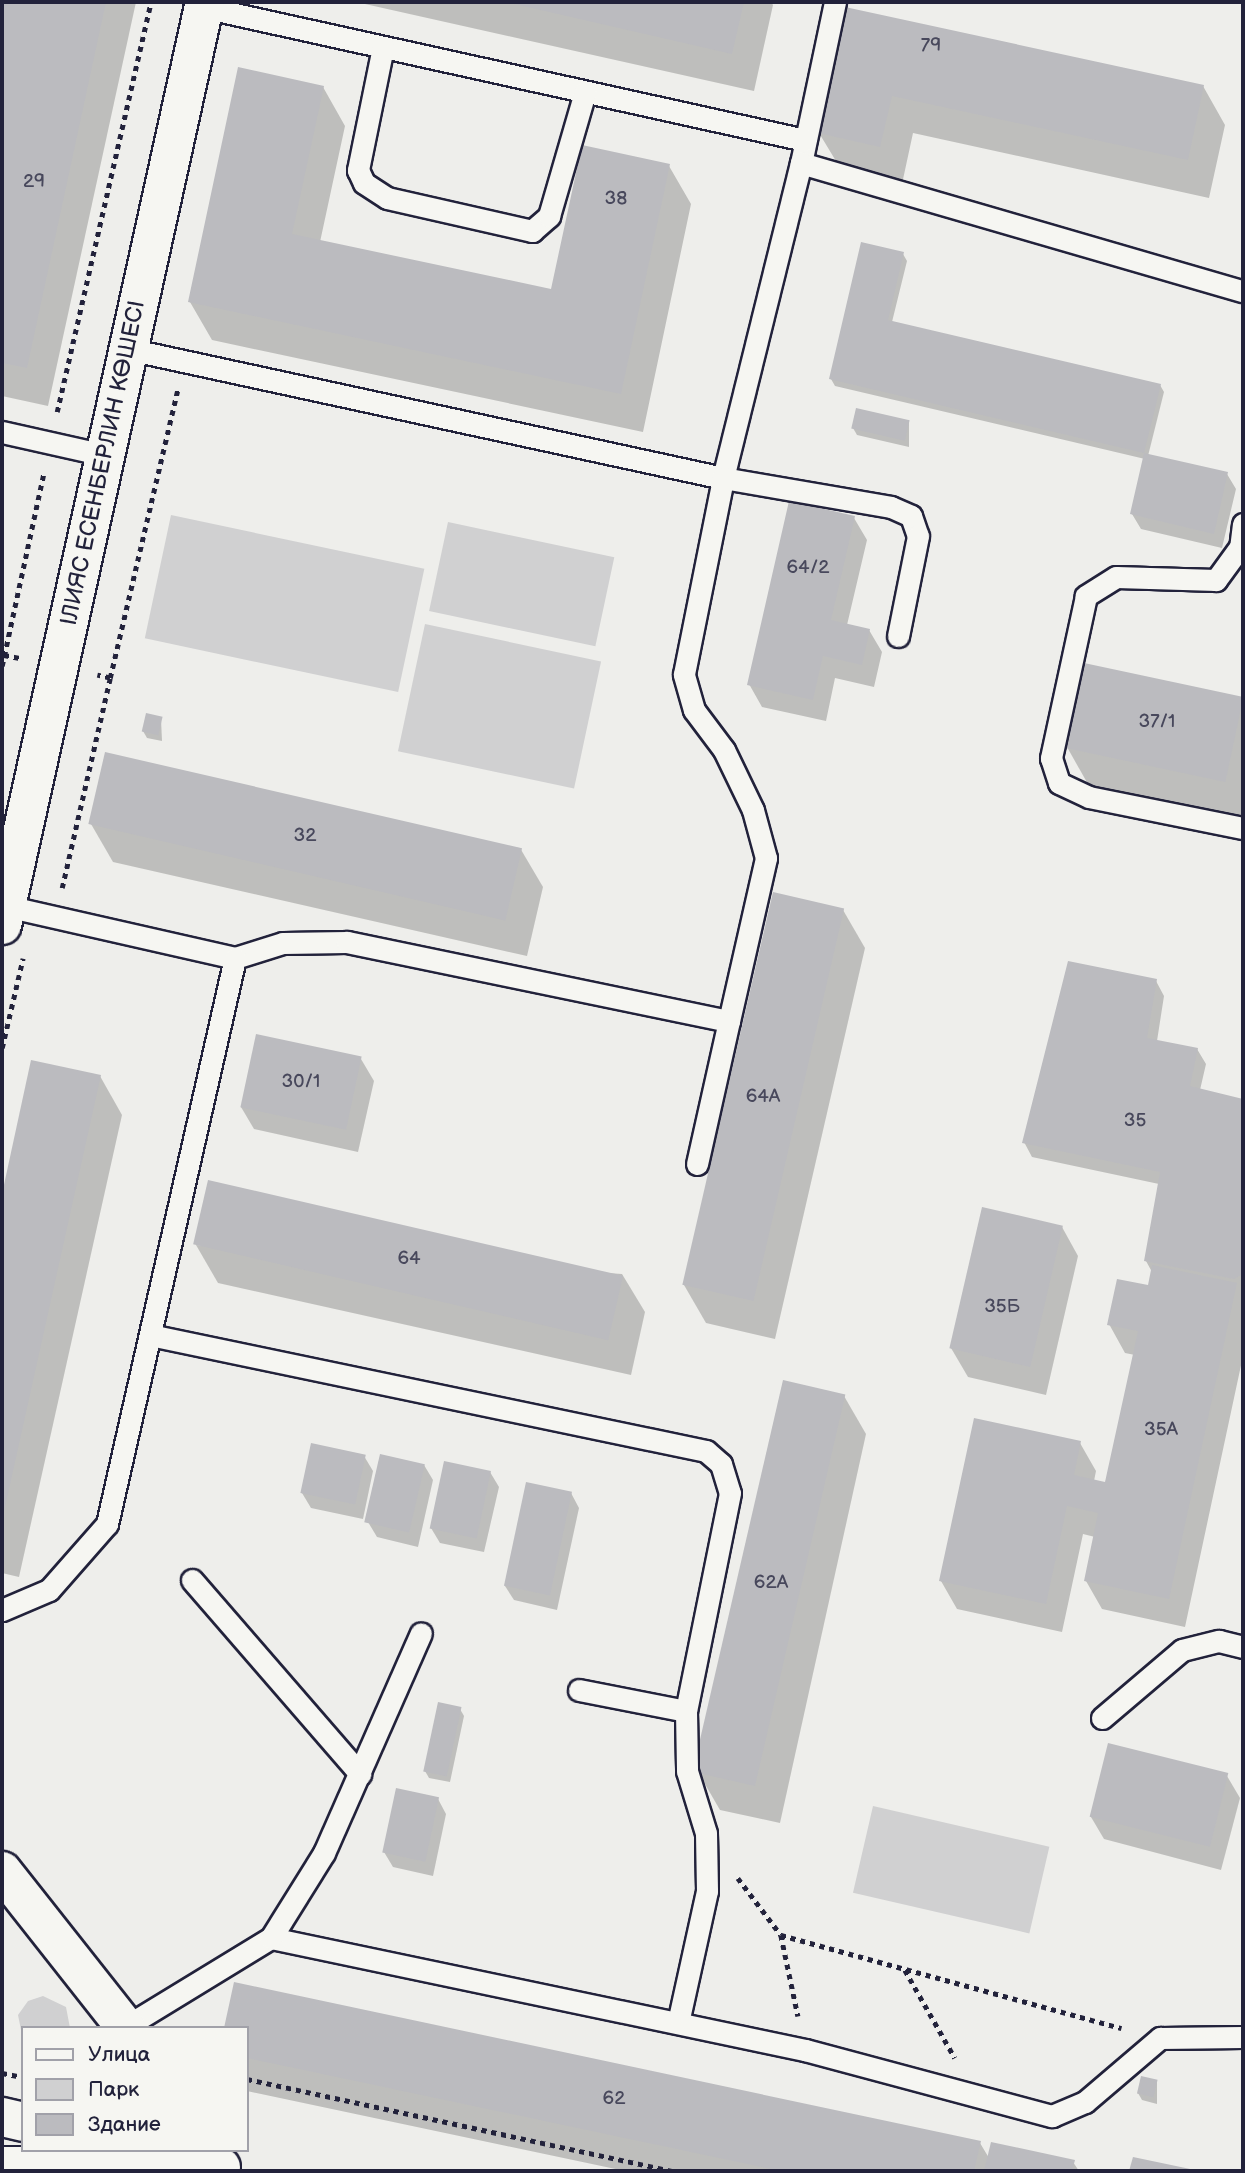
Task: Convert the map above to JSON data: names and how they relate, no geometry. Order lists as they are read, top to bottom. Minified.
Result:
{"streets":{"street":["ІЛИЯС ЕСЕНБЕРЛИН КӨШЕСІ"]},"house_numbers":["79","29","38","64/2","37/1","32","30/1","64А","35","64","35Б","35А","62А","62"],"legend":["Улица","Парк","Здание"]}
